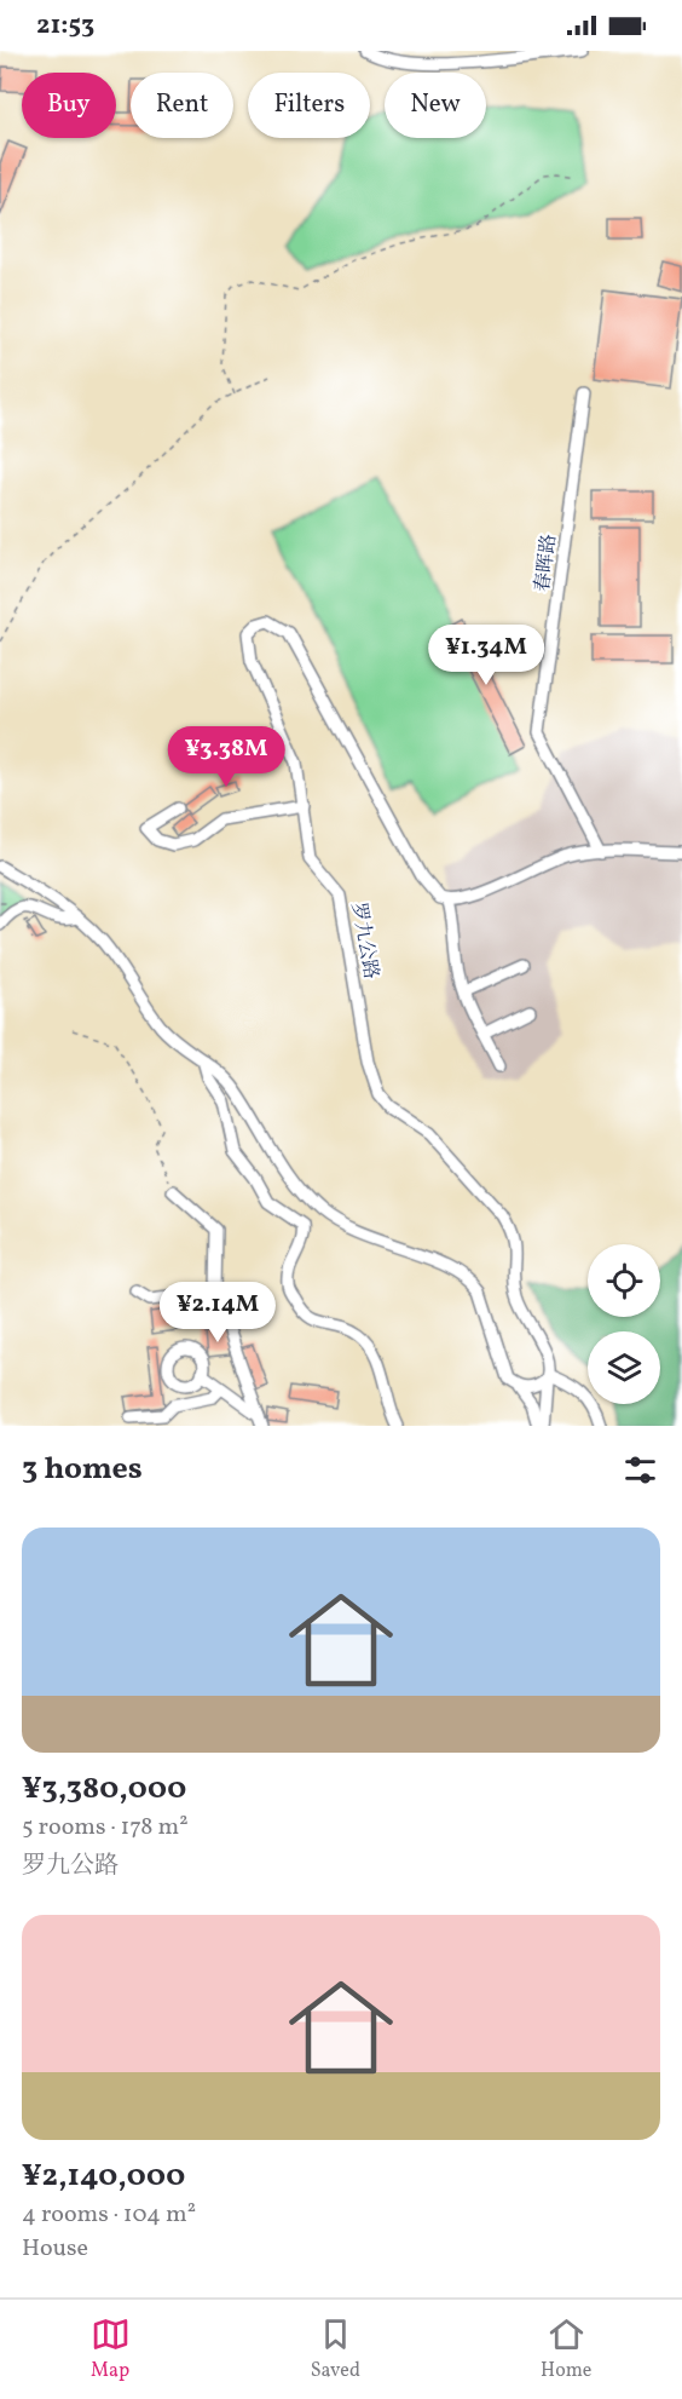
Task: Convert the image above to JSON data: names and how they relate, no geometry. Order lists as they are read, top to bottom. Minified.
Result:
{"streets":{"street":["春晖路","罗九公路"]},"page":{"status":"21:53","chip":["Buy","Rent","Filters","New"],"price":["¥1.34M","¥3.38M","¥2.14M"],"heading":"3 homes","list":[{"name":"¥3,380,000","note":"5 rooms · 178 m² · 罗九公路"},{"name":"¥2,140,000","note":"4 rooms · 104 m² · House"}],"tabs":["Map","Saved","Home"]}}
